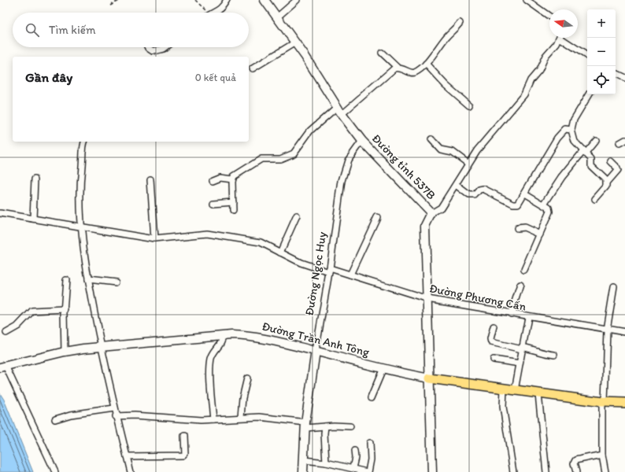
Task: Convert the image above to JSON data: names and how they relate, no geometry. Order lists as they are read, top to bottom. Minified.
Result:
{"streets":{"main road":["Đường tỉnh 537B","Đường Ngọc Huy","Đường Trần Anh Tông"],"street":["Đường Phương Cấn"]},"crossings":[["Đường tỉnh 537B","Đường Ngọc Huy"],["Đường tỉnh 537B","Đường Phương Cấn"],["Đường tỉnh 537B","Đường Trần Anh Tông"],["Đường Ngọc Huy","Đường Phương Cấn"],["Đường Ngọc Huy","Đường Trần Anh Tông"]],"north":"left","page":{"map_buttons":["+","−"],"search":"Tìm kiếm","heading":["Gần đây","0 kết quả"]}}
